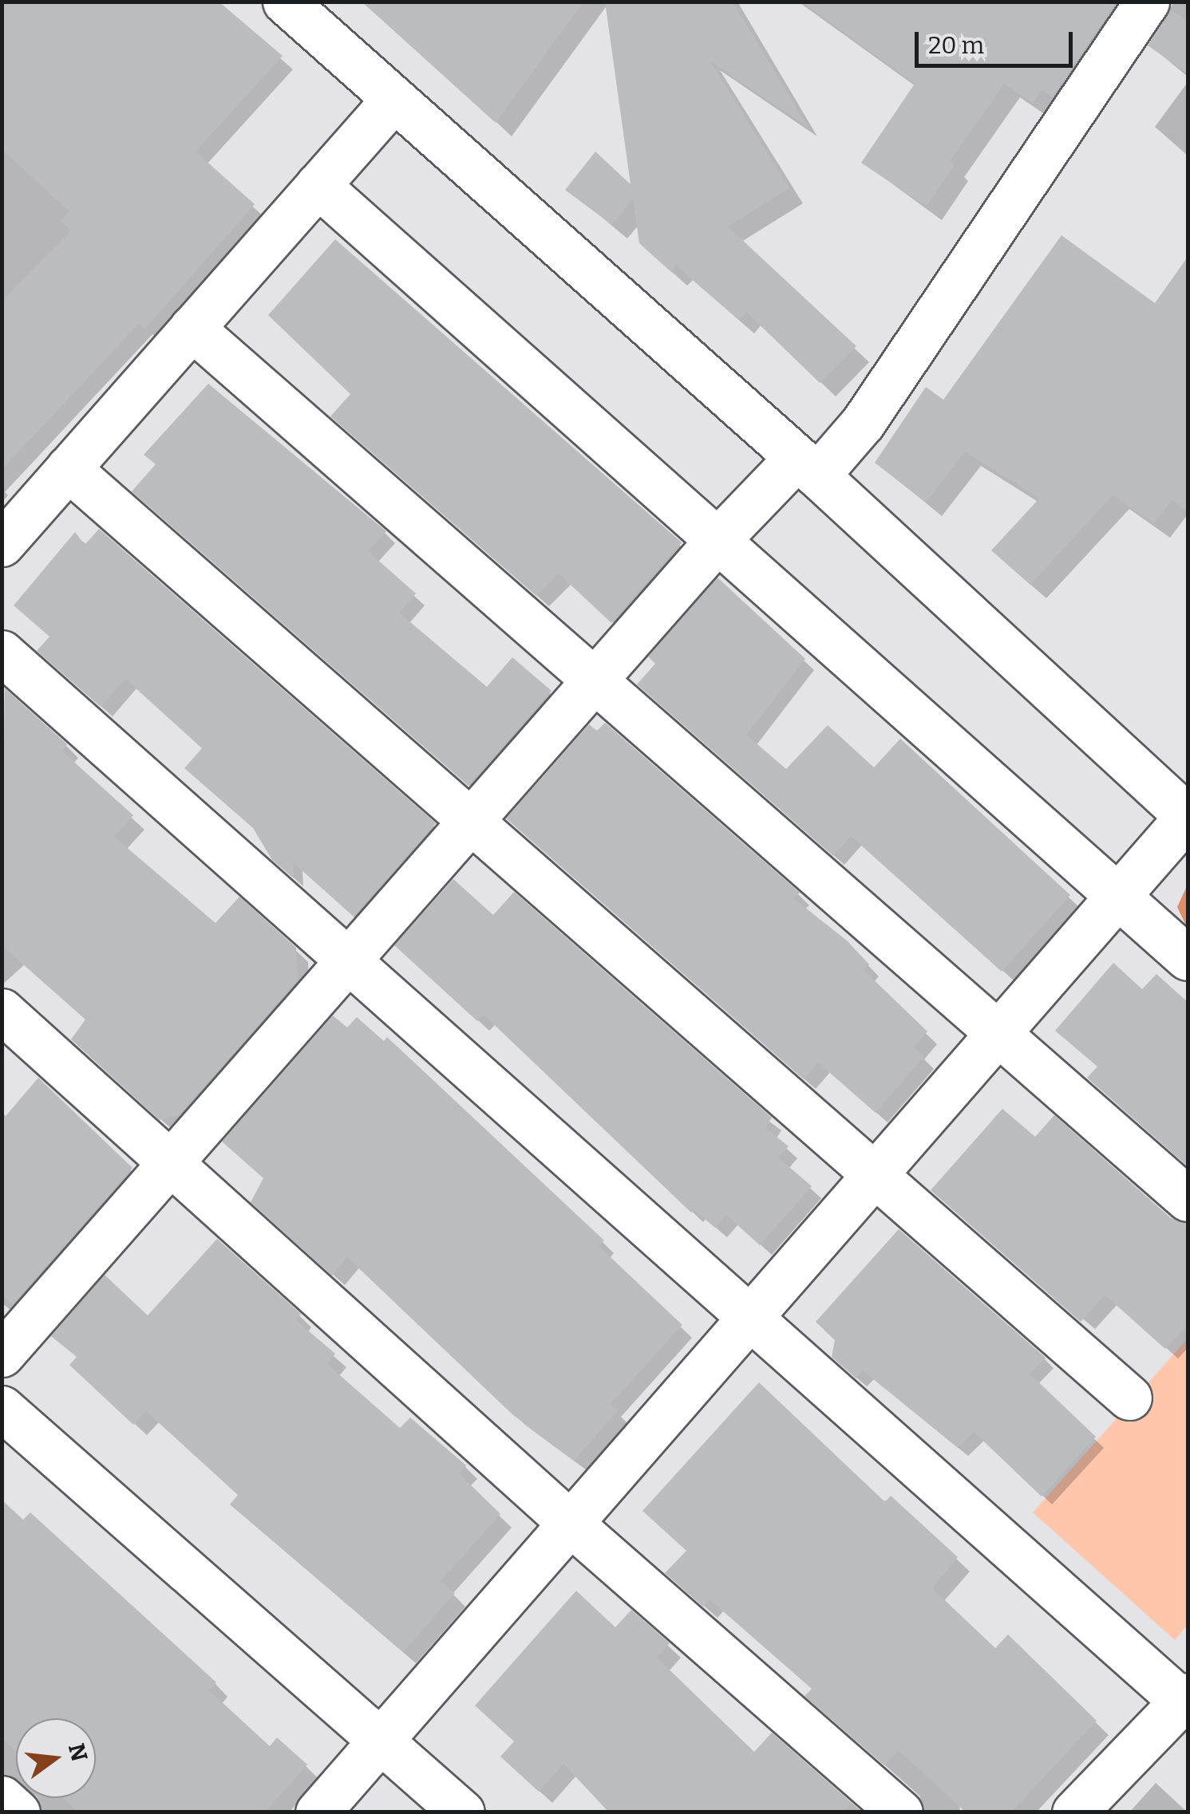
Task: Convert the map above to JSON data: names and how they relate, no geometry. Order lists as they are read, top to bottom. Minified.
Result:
{"scale_bar":"20 m","north":"right"}
